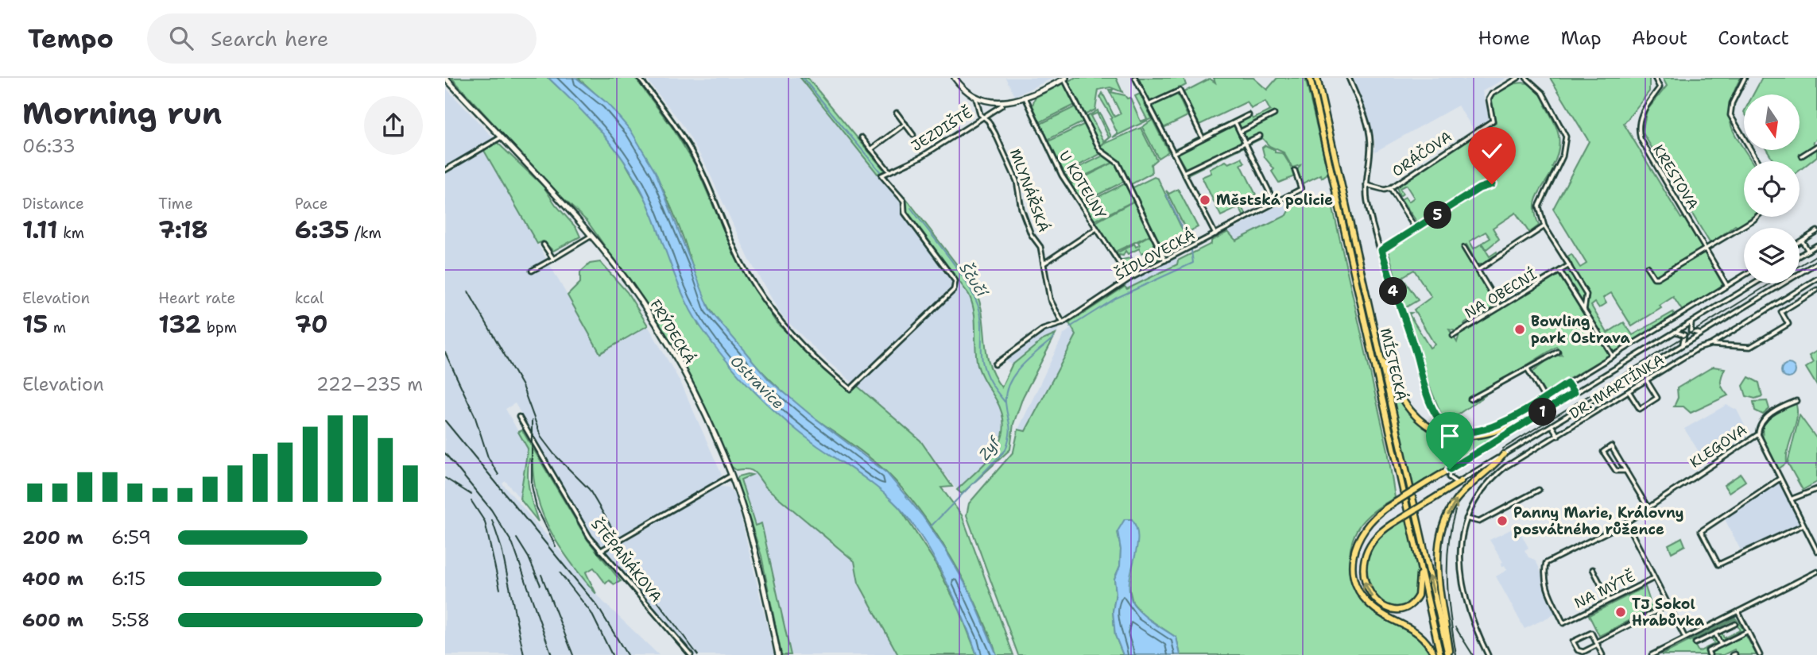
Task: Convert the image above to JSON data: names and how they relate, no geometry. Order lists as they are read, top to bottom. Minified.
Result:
{"streets":{"highway":["MÍSTECKÁ"],"main road":["FRÝDECKÁ"],"street":["JEZDIŠTĚ","ORÁČOVA","KRESTOVA","U KOTELNY","MLYNÁŘSKÁ","ŠÍDLOVECKÁ","NA OBECNÍ","DR. MARTÍNKA","KLEGOVA","ŠTĚPAŇÁKOVA","NA MÝTĚ"]},"crossings":[["JEZDIŠTĚ","MLYNÁŘSKÁ"],["U KOTELNY","ŠÍDLOVECKÁ"],["MLYNÁŘSKÁ","ŠÍDLOVECKÁ"],["KLEGOVA","NA MÝTĚ"]],"water":["Ščučí","Ostravice","Zyf"],"places":["Městská policie","Bowling park Ostrava","Panny Marie, Královny posvátného růžence","TJ Sokol Hrabůvka"],"north":"bottom","page":{"header":"Tempo","search":"Search here","nav":["Home","Map","About","Contact"],"heading":["Morning run","06:33"],"stats":[["Distance","1.11 km"],["Time","7:18"],["Pace","6:35 /km"],["Elevation","15 m"],["Heart rate","132 bpm"],["kcal","70"]],"pins":["5","4","1"],"chart":["Elevation","222–235 m"],"list":[{"name":"200 m","note":"6:59"},{"name":"400 m","note":"6:15"},{"name":"600 m","note":"5:58"}]}}
